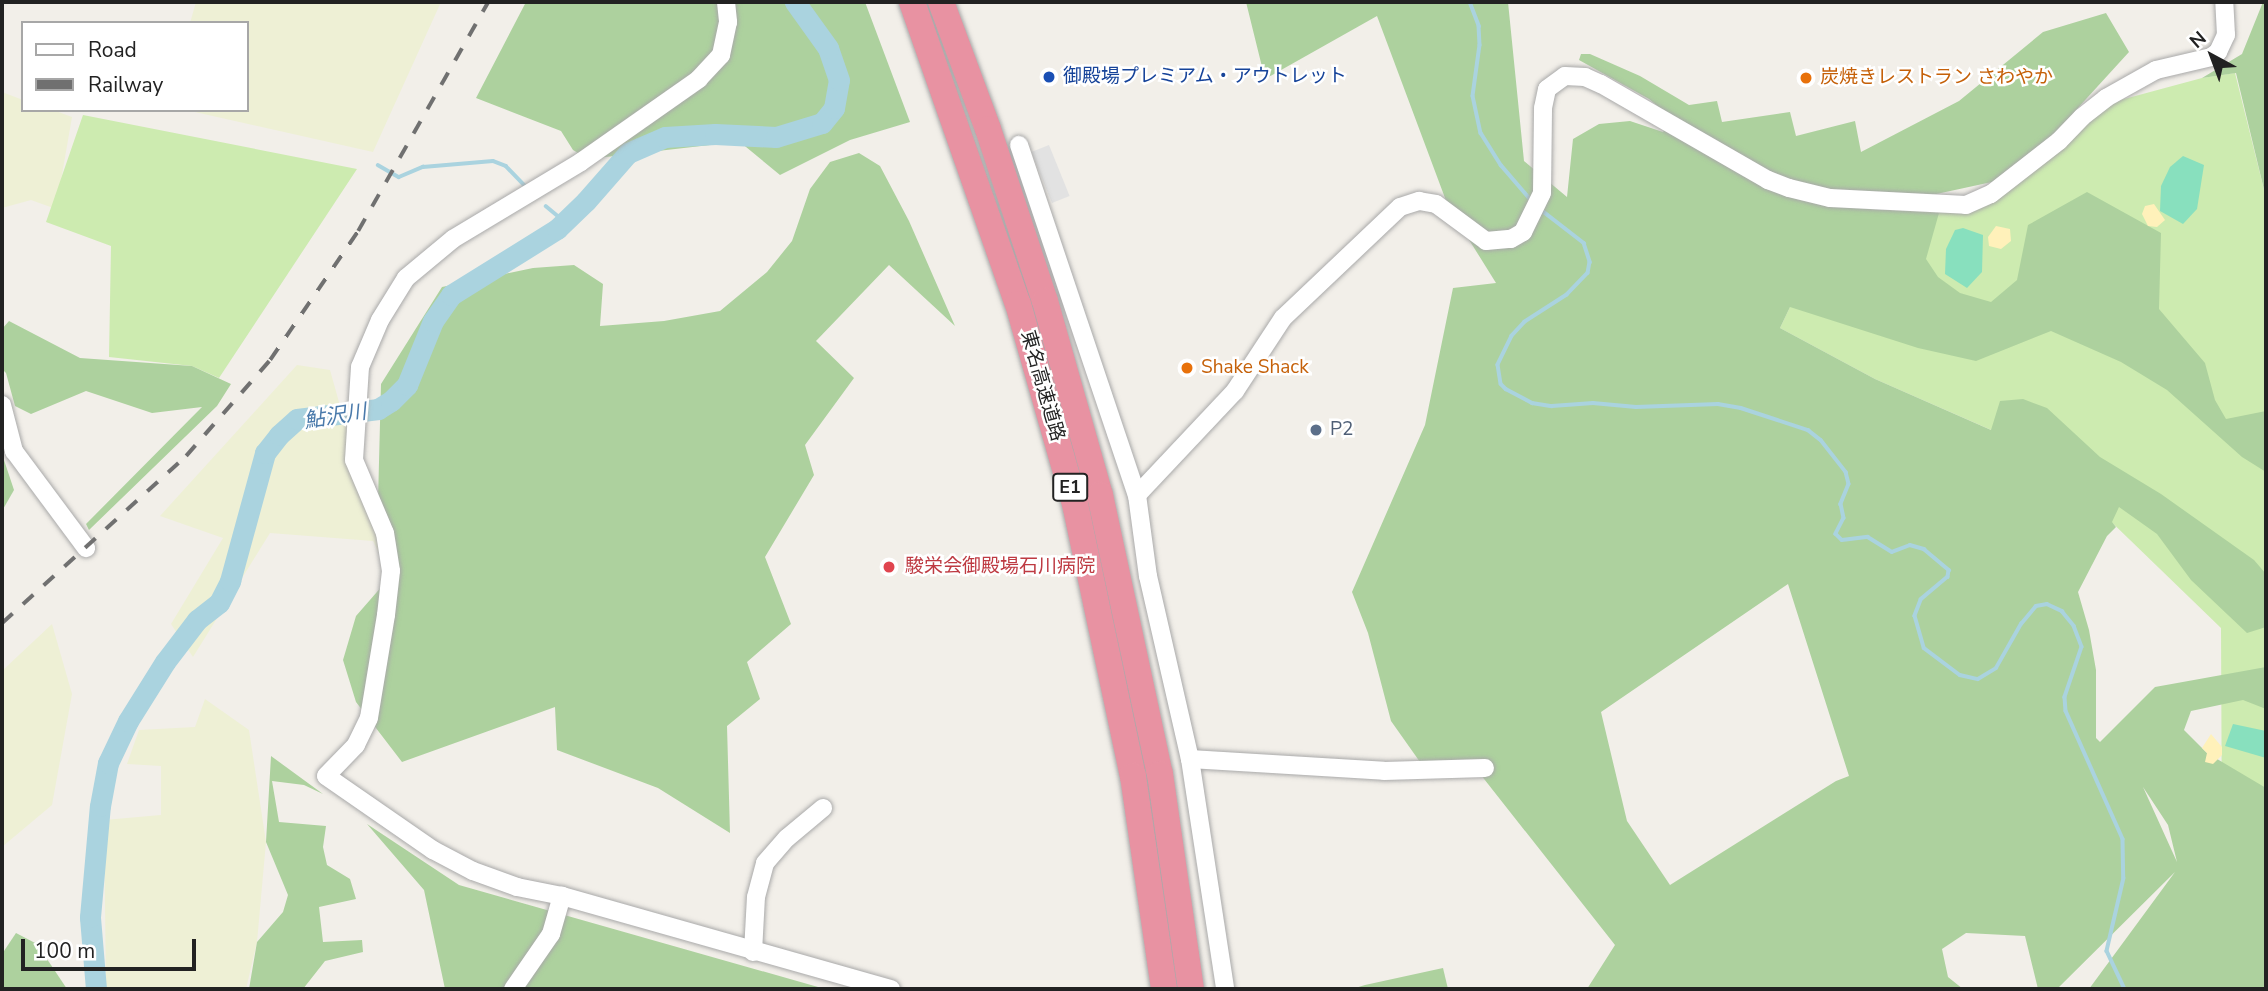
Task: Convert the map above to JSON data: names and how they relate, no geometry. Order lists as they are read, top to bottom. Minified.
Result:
{"streets":{"highway":["東名高速道路","E1"]},"water":["鮎沢川"],"places":["御殿場プレミアム・アウトレット","炭焼きレストラン さわやか","Shake Shack","P2","駿栄会御殿場石川病院"],"legend":["Road","Railway"],"scale_bar":"100 m","north":"top left"}
